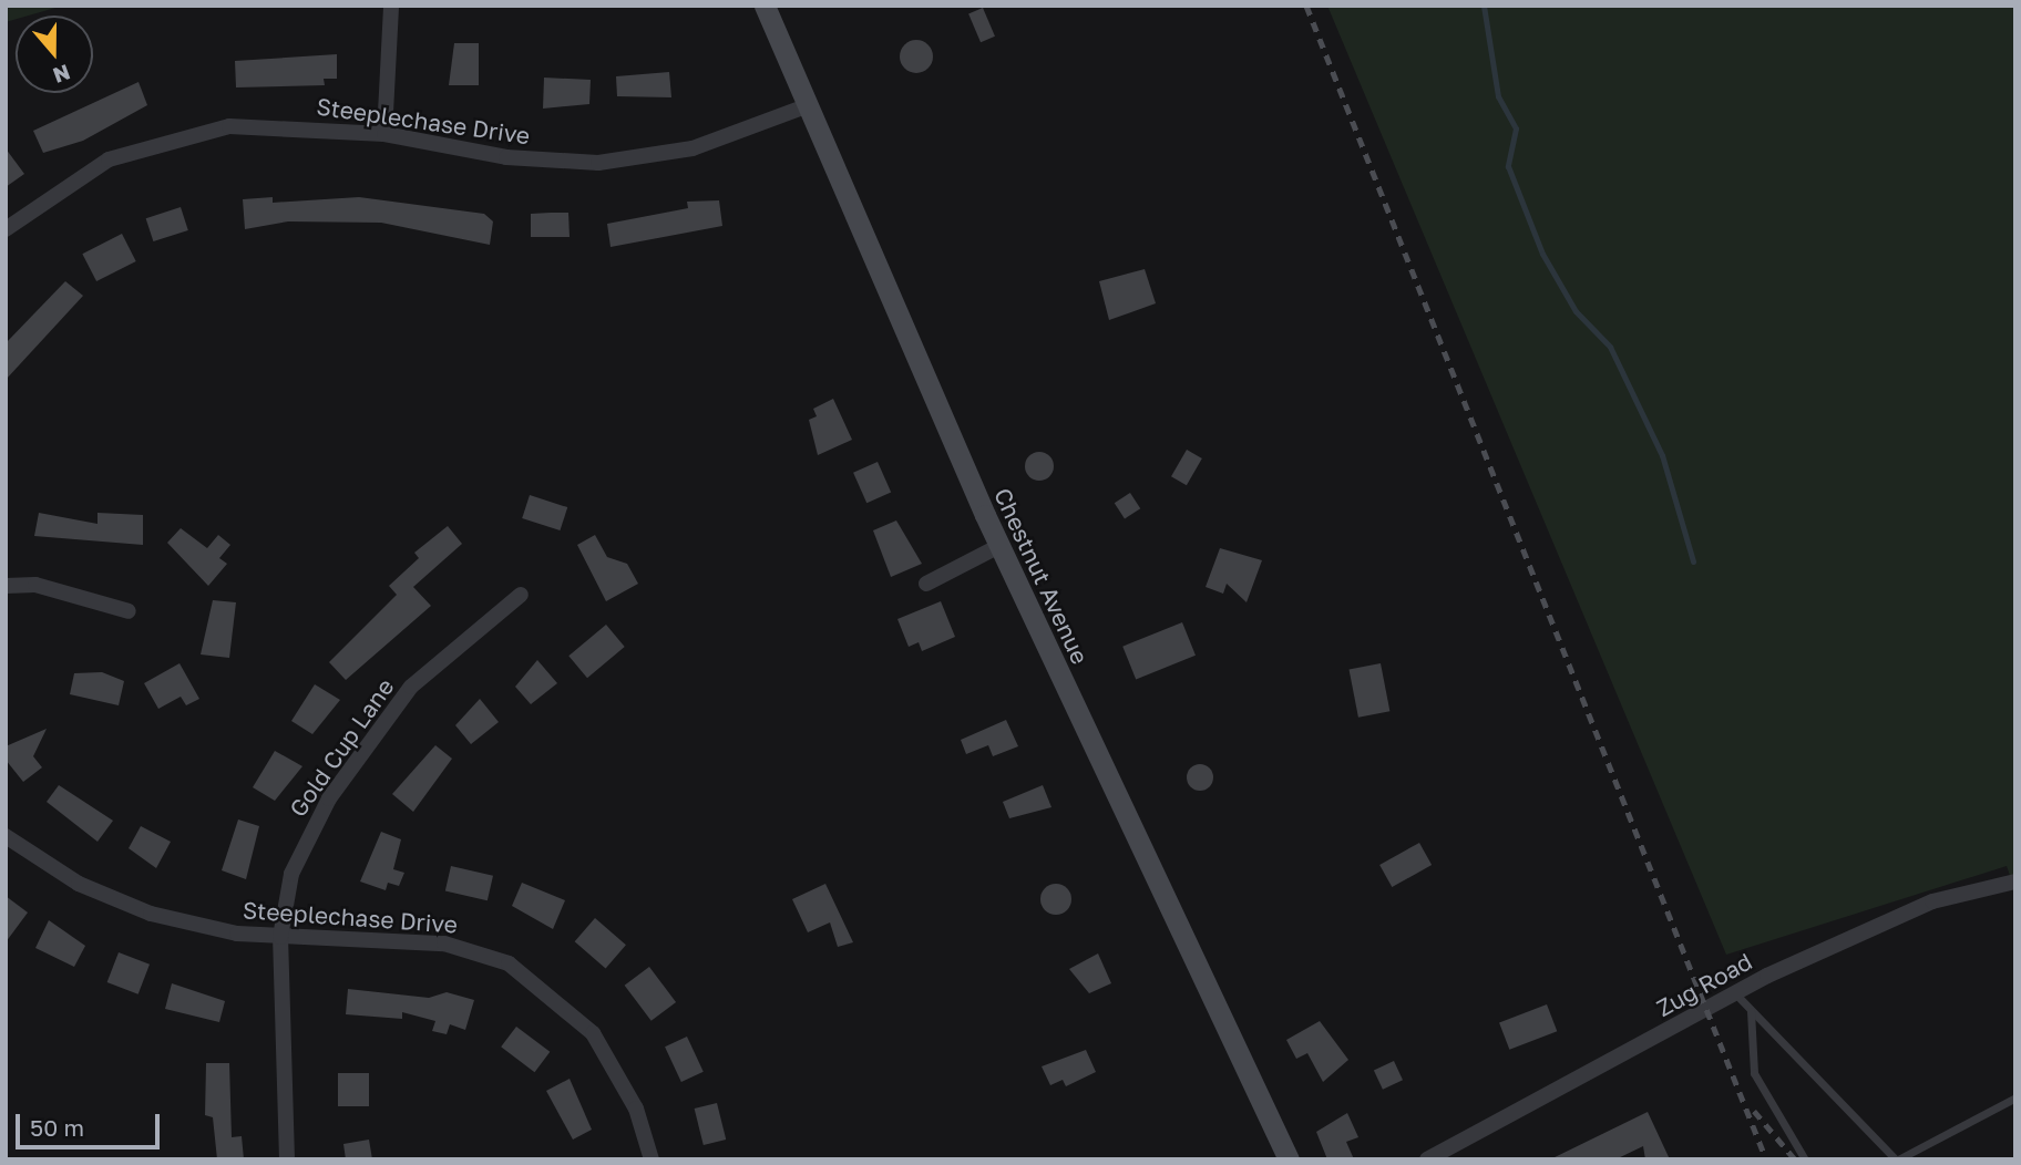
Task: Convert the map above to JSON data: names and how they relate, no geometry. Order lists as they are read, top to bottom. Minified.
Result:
{"streets":{"street":["Steeplechase Drive","Chestnut Avenue","Gold Cup Lane","Zug Road"]},"crossings":[["Steeplechase Drive","Chestnut Avenue"],["Steeplechase Drive","Gold Cup Lane"]],"scale_bar":"50 m","north":"bottom"}
